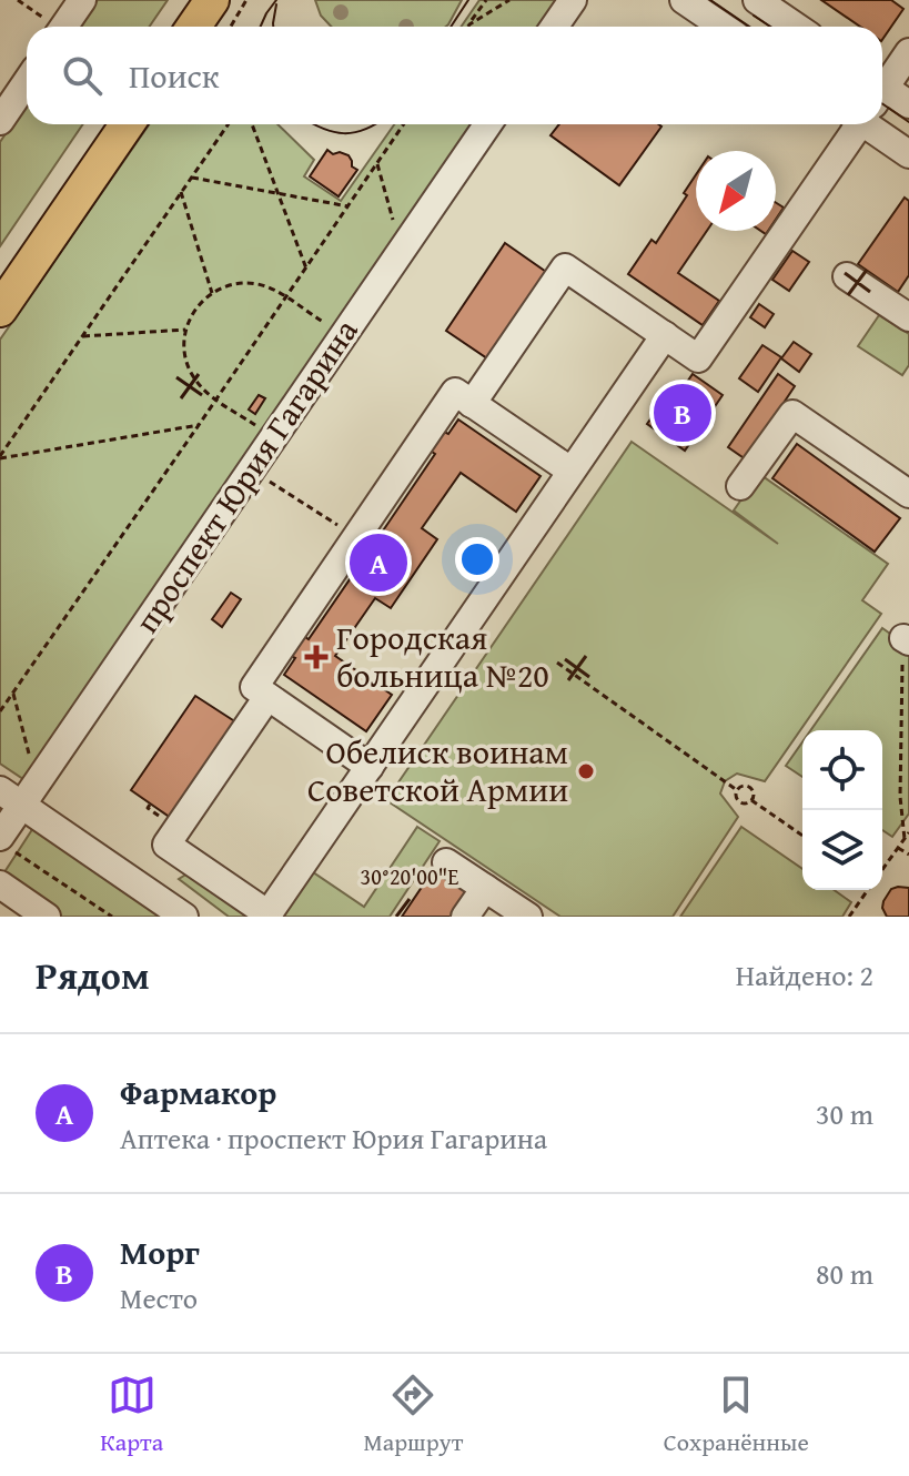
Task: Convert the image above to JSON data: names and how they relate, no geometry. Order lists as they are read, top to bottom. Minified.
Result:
{"streets":{"street":["проспект Юрия Гагарина"]},"places":{"health":["Городская больница №20"],"other":["Обелиск воинам Советской Армии"]},"north":"bottom left","page":{"search":"Поиск","pins":["B","A"],"heading":["Рядом","Найдено: 2"],"list":[{"mark":"A","name":"Фармакор","note":"Аптека · проспект Юрия Гагарина","value":"30 m"},{"mark":"B","name":"Морг","note":"Место","value":"80 m"}],"nav":["Карта","Маршрут","Сохранённые"]},"coordinates":["30°20'00\"E"]}
